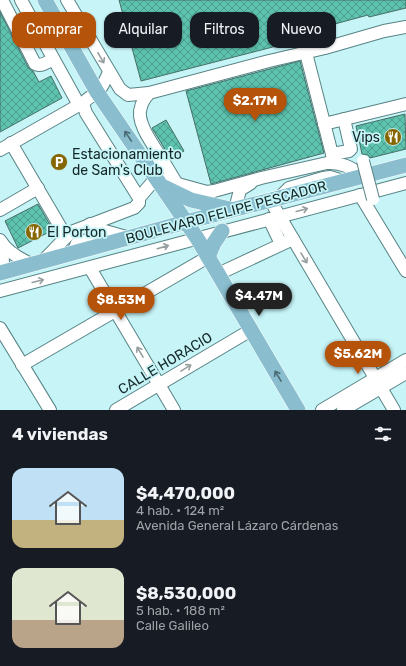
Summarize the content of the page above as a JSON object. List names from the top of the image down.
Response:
{
  "streets": {
    "main road": ["BOULEVARD FELIPE PESCADOR"],
    "street": ["CALLE HORACIO"]
  },
  "places": {
    "restaurant": ["Vips", "El Porton"],
    "parking": ["Estacionamiento de Sam's Club"]
  },
  "page": {
    "chip": [
      "Comprar",
      "Alquilar",
      "Filtros",
      "Nuevo"
    ],
    "price": [
      "$2.17M",
      "$4.47M",
      "$8.53M",
      "$5.62M"
    ],
    "heading": "4 viviendas",
    "list": [
      {
        "name": "$4,470,000",
        "note": "4 hab. · 124 m² · Avenida General Lázaro Cárdenas"
      },
      {
        "name": "$8,530,000",
        "note": "5 hab. · 188 m² · Calle Galileo"
      }
    ]
  }
}
